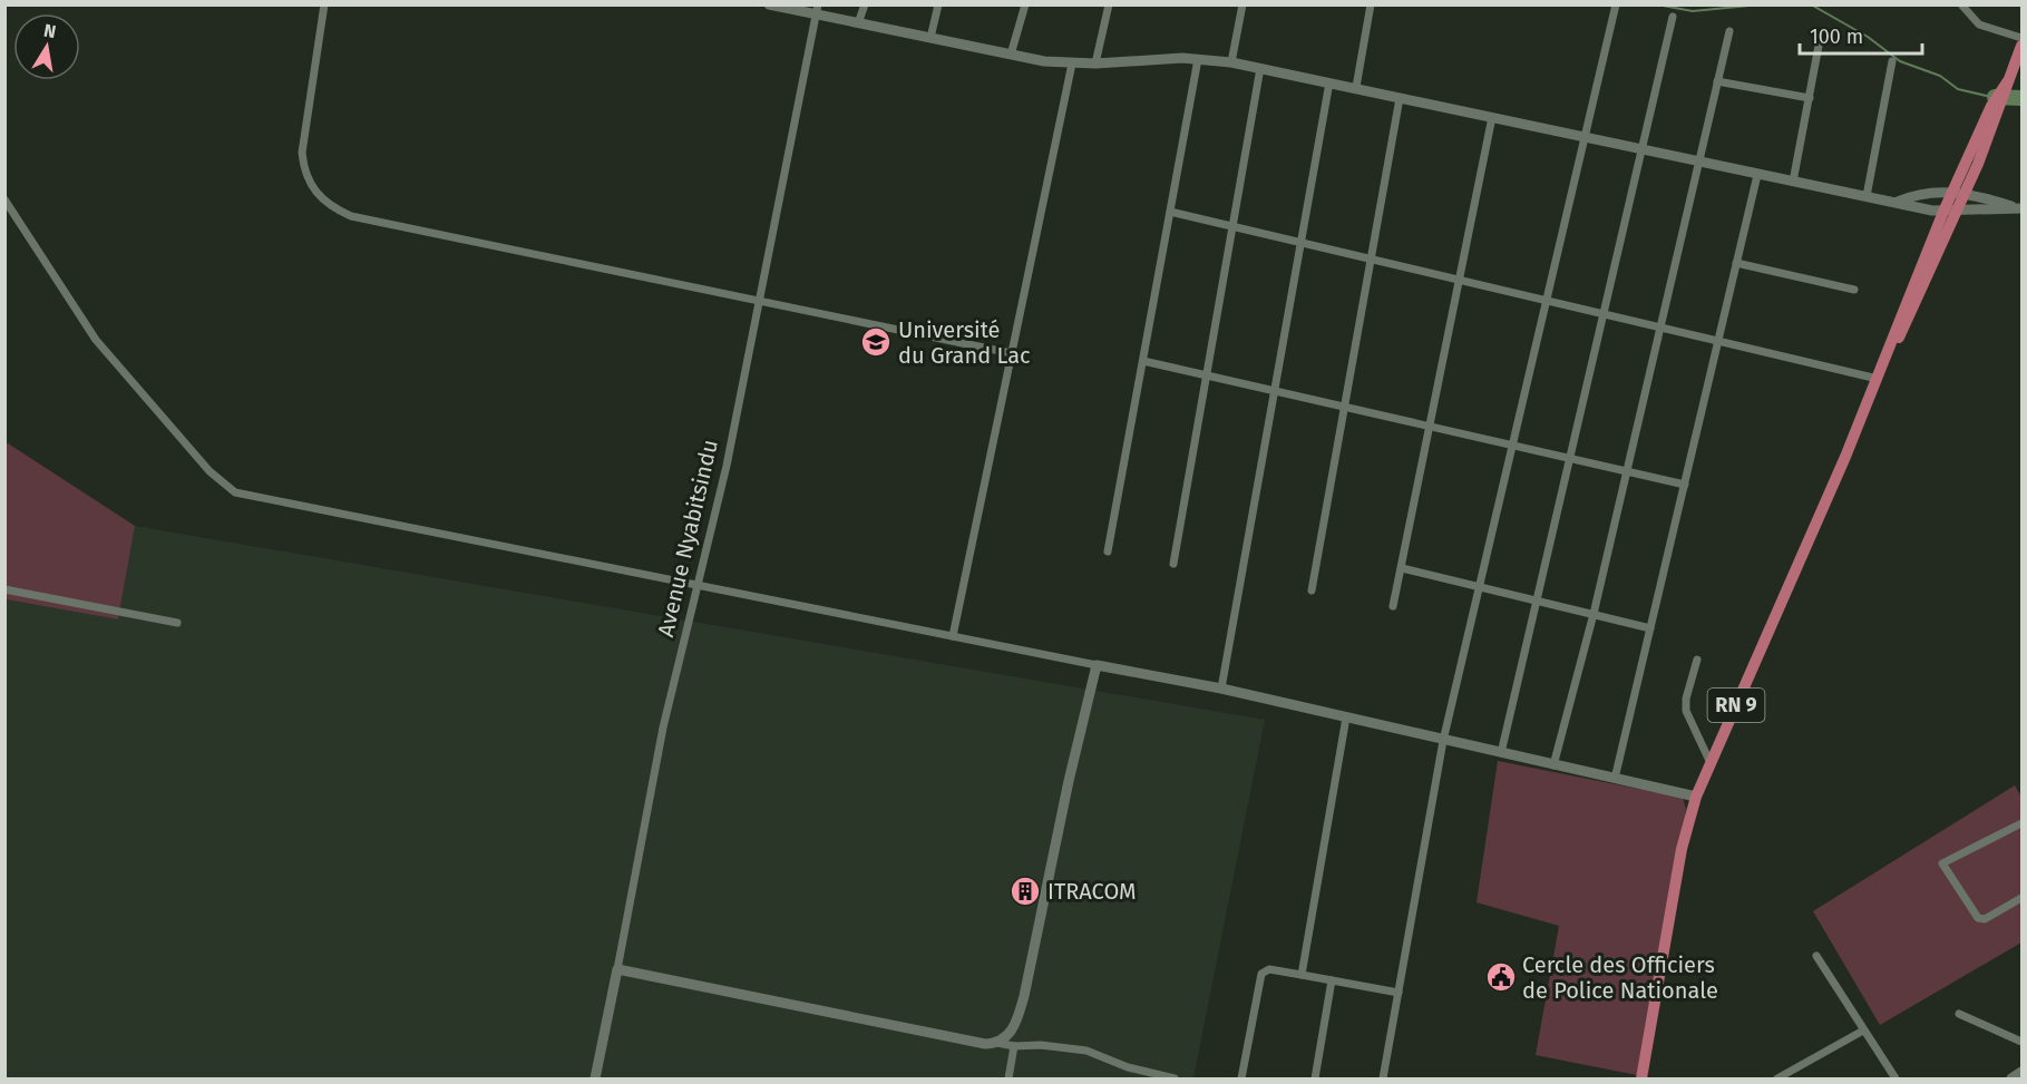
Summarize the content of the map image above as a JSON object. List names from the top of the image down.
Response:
{
  "streets": {
    "main road": ["RN 9"],
    "street": ["Avenue Nyabitsindu"]
  },
  "places": {
    "school or university": ["Université du Grand Lac"],
    "building": ["ITRACOM"],
    "public building": ["Cercle des Officiers de Police Nationale"]
  },
  "scale_bar": "100 m",
  "north": "top"
}
